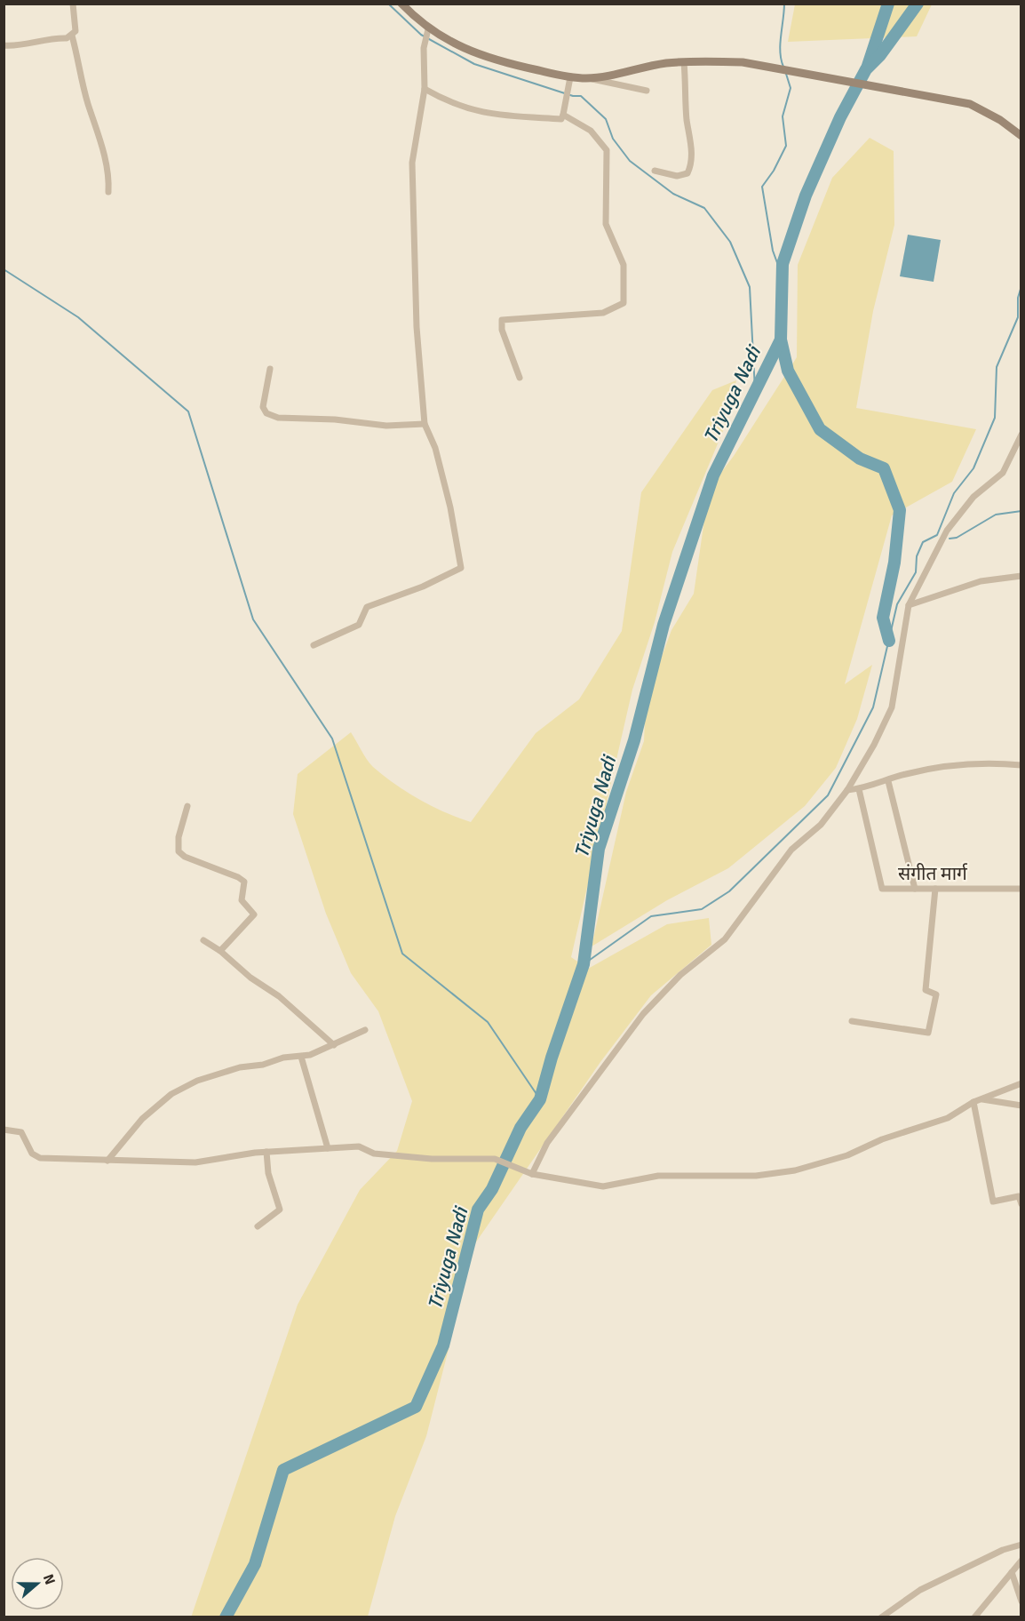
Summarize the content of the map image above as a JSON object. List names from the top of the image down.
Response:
{
  "streets": {
    "street": ["संगीत मार्ग"]
  },
  "water": ["Triyuga Nadi"],
  "north": "right"
}
